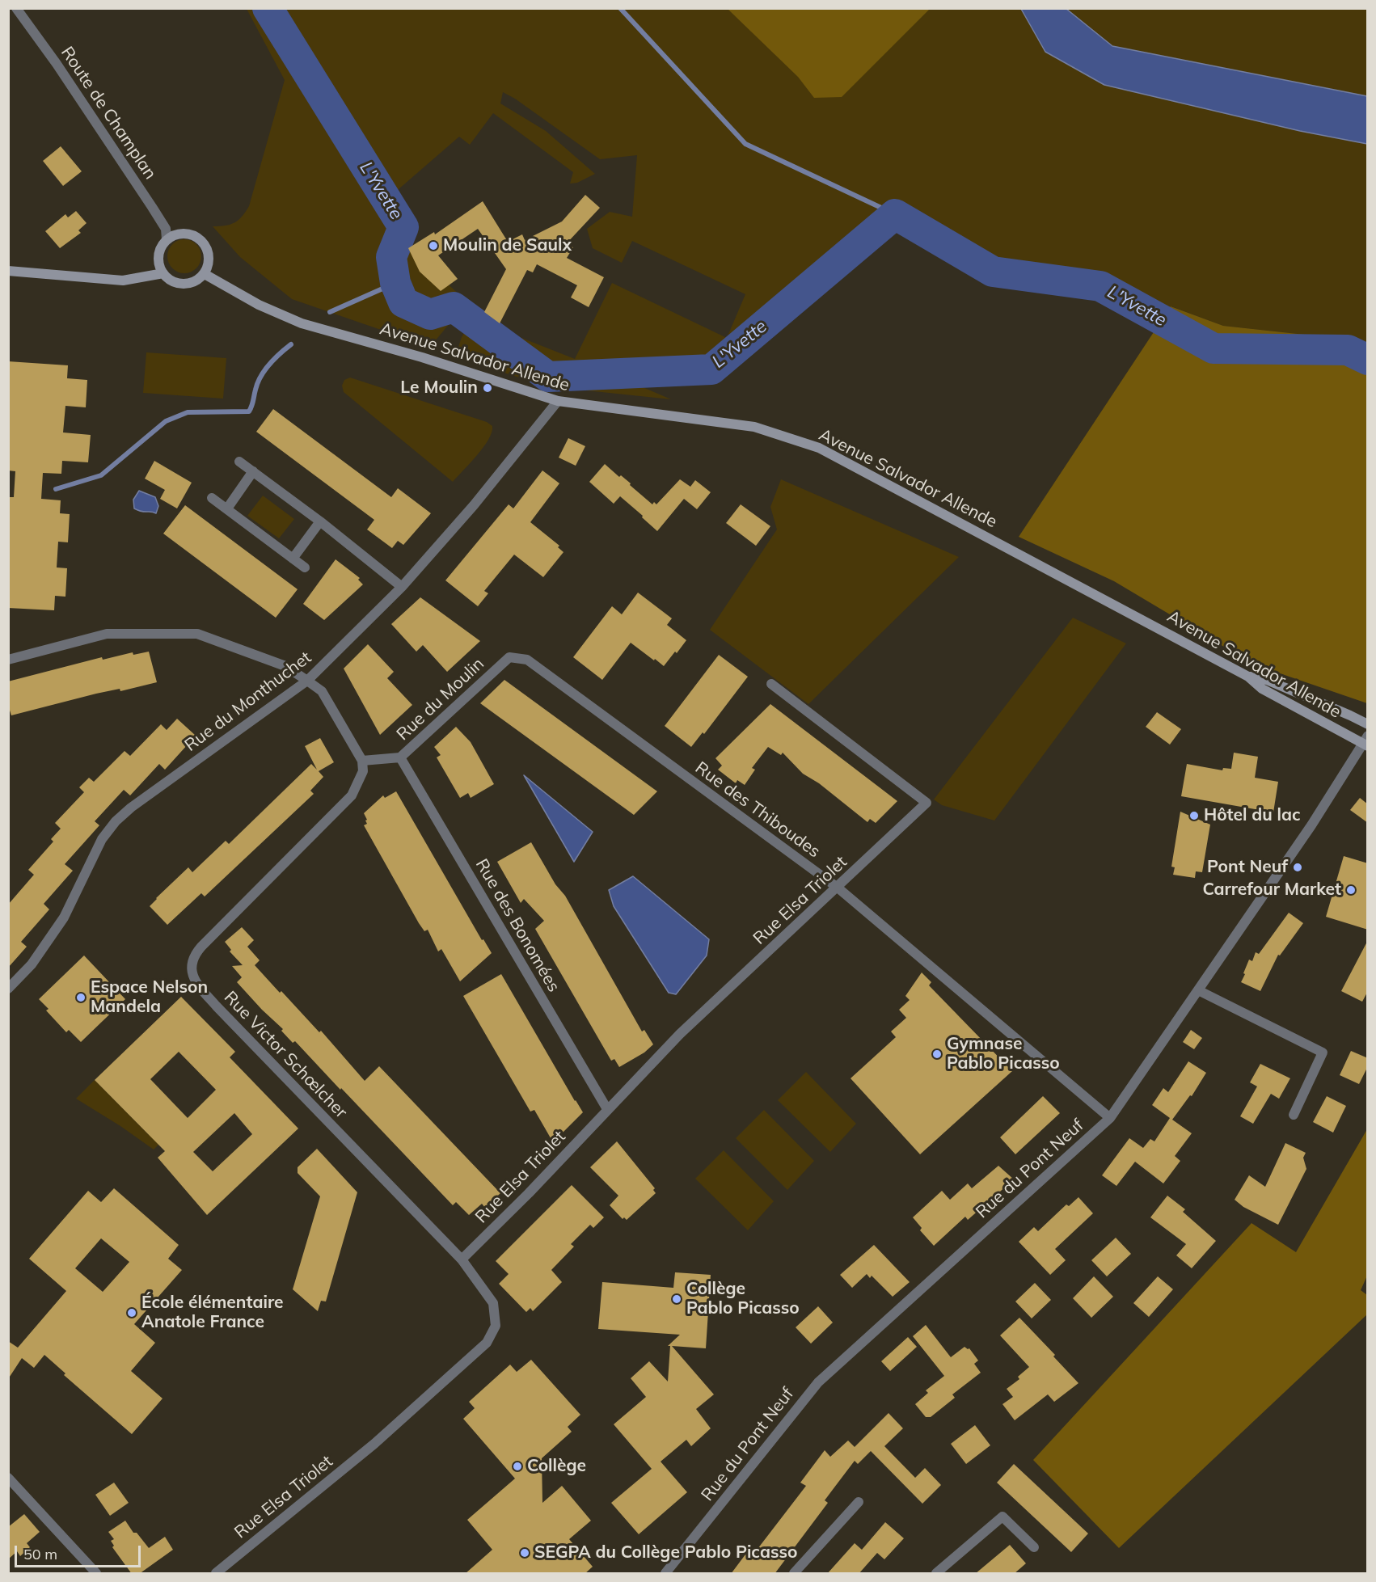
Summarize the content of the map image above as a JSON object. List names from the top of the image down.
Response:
{
  "streets": {
    "main road": ["Avenue Salvador Allende"],
    "street": [
      "Route de Champlan",
      "Rue du Moulin",
      "Rue du Monthuchet",
      "Rue des Thiboudes",
      "Rue Elsa Triolet",
      "Rue des Bonomées",
      "Rue Victor Schœlcher",
      "Rue du Pont Neuf"
    ]
  },
  "crossings": [
    ["Route de Champlan", "Avenue Salvador Allende"],
    ["Avenue Salvador Allende", "Rue du Monthuchet"],
    ["Avenue Salvador Allende", "Rue du Pont Neuf"],
    ["Rue du Moulin", "Rue des Thiboudes"],
    ["Rue du Moulin", "Rue des Bonomées"],
    ["Rue du Moulin", "Rue Victor Schœlcher"],
    ["Rue des Thiboudes", "Rue Elsa Triolet"],
    ["Rue des Thiboudes", "Rue du Pont Neuf"],
    ["Rue Elsa Triolet", "Rue des Bonomées"],
    ["Rue Elsa Triolet", "Rue Victor Schœlcher"]
  ],
  "water": ["L'Yvette"],
  "places": [
    "Moulin de Saulx",
    "Le Moulin",
    "Hôtel du lac",
    "Pont Neuf",
    "Carrefour Market",
    "Espace Nelson Mandela",
    "Gymnase Pablo Picasso",
    "Collège Pablo Picasso",
    "École élémentaire Anatole France",
    "Collège",
    "SEGPA du Collège Pablo Picasso"
  ],
  "scale_bar": "50 m"
}
